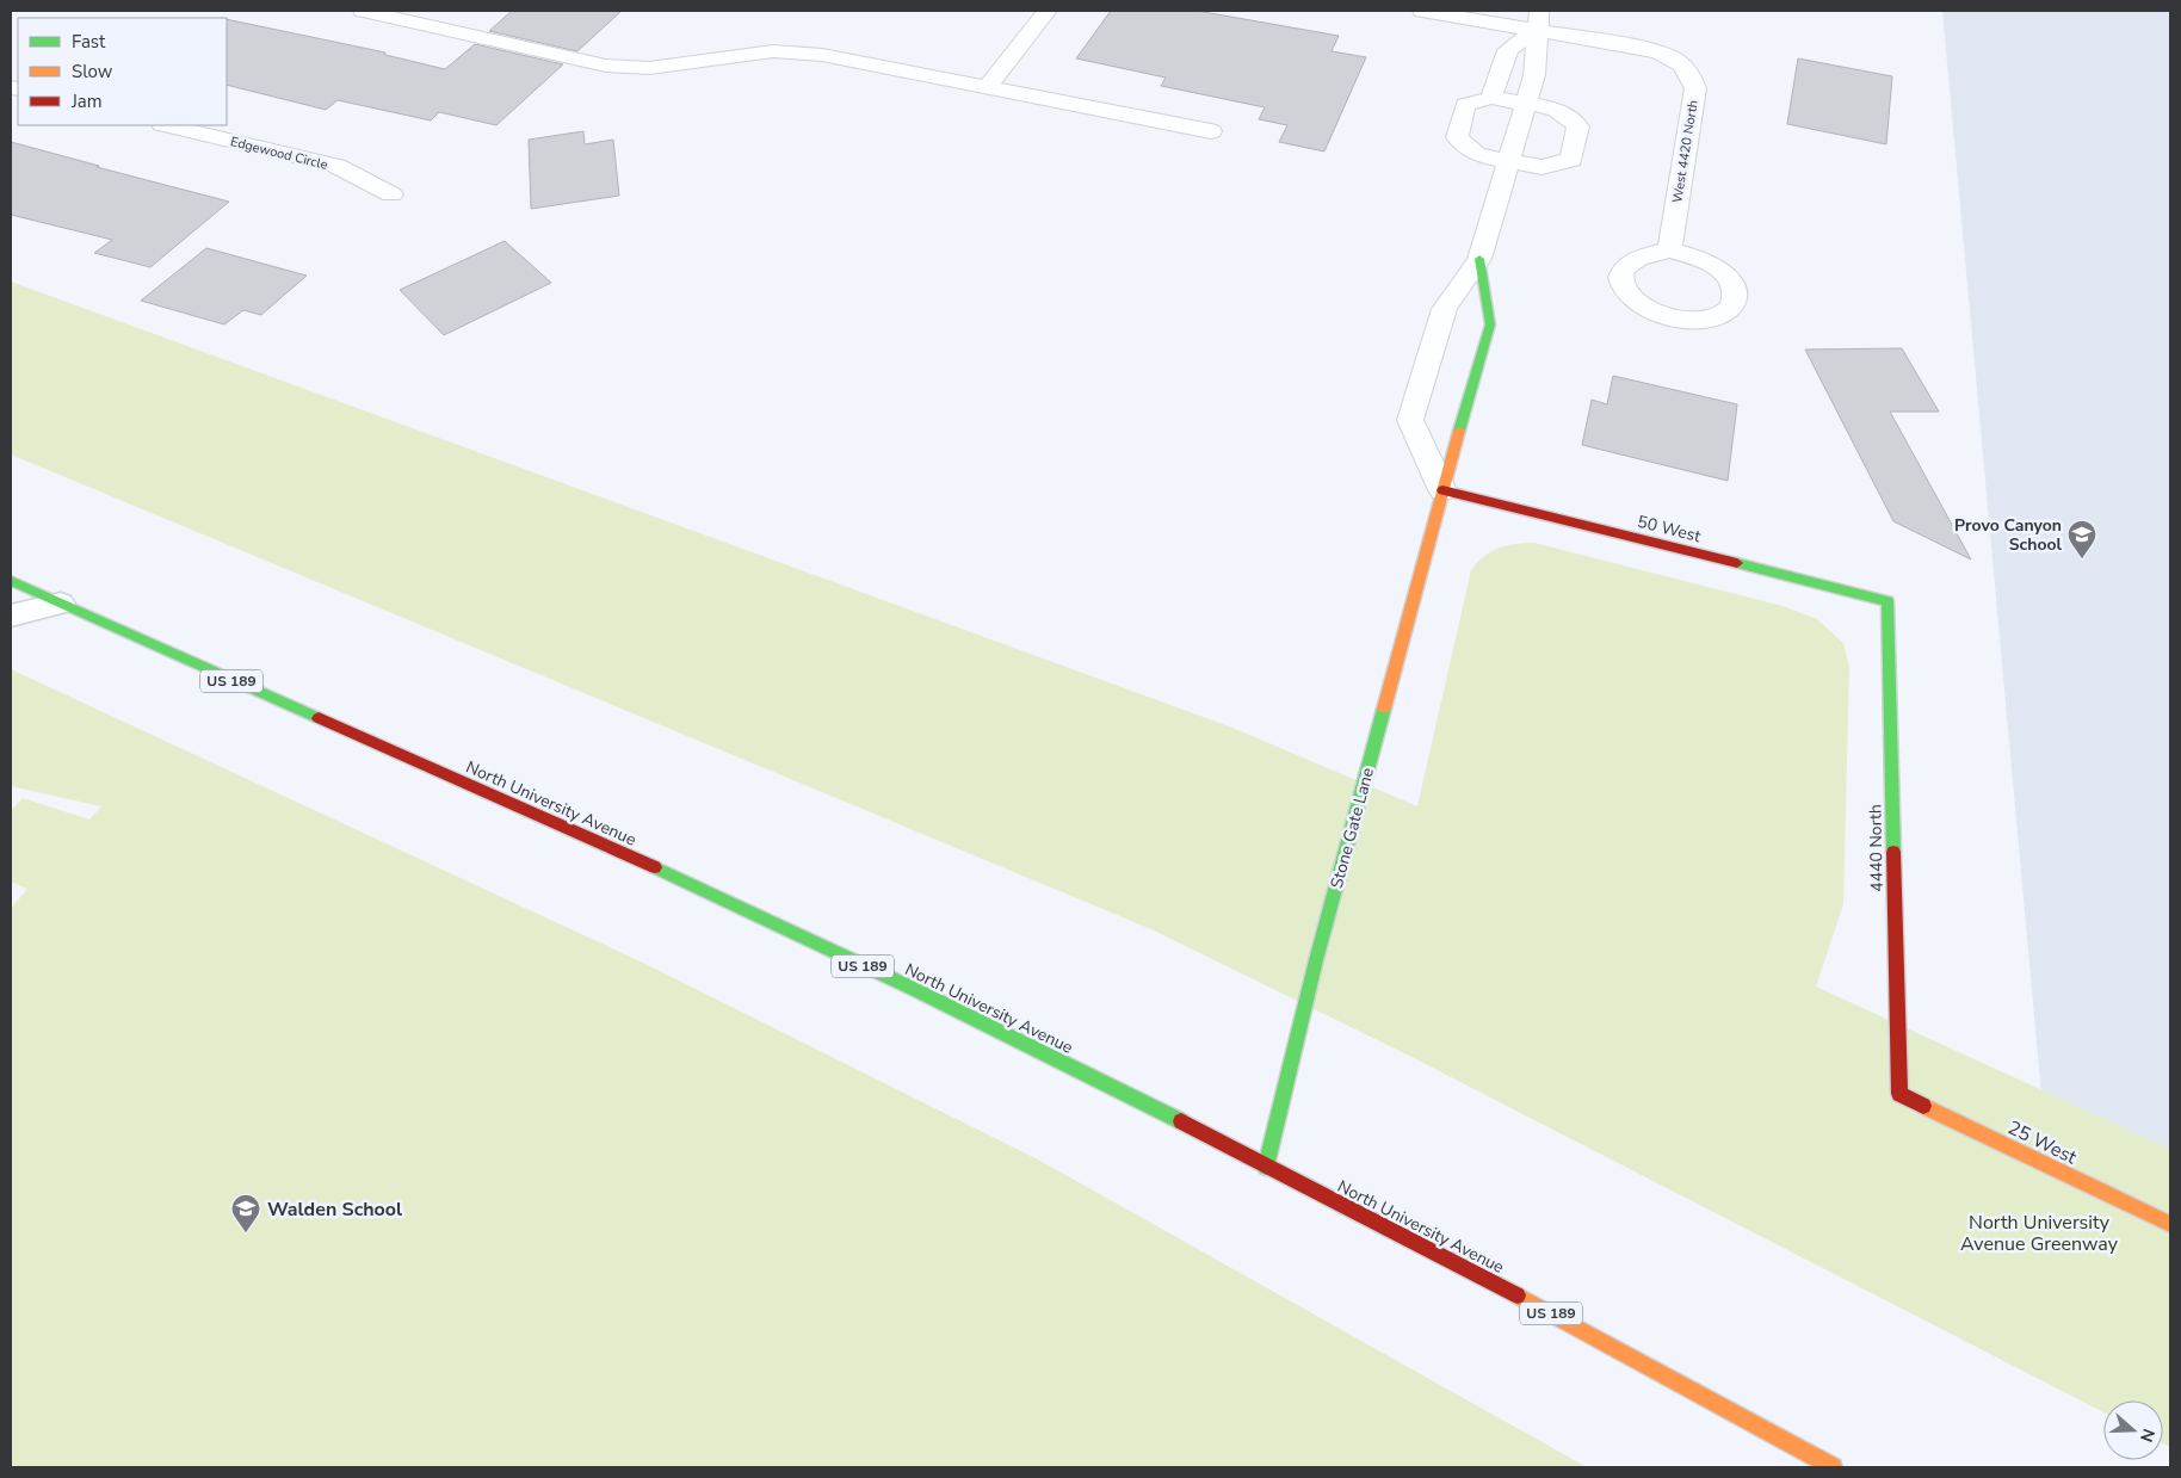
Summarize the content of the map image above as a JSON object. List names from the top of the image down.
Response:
{
  "streets": {
    "main road": [
      "50 West",
      "US 189",
      "North University Avenue",
      "Stone Gate Lane",
      "4440 North",
      "25 West"
    ],
    "street": ["West 4420 North", "Edgewood Circle"]
  },
  "crossings": [
    ["West 4420 North", "Stone Gate Lane"],
    ["50 West", "Stone Gate Lane"],
    ["50 West", "4440 North"],
    ["North University Avenue", "Stone Gate Lane"],
    ["4440 North", "25 West"]
  ],
  "parks": ["North University Avenue Greenway"],
  "places": {
    "school or university": ["Provo Canyon School", "Walden School"]
  },
  "legend": ["Fast", "Slow", "Jam"],
  "north": "right"
}
